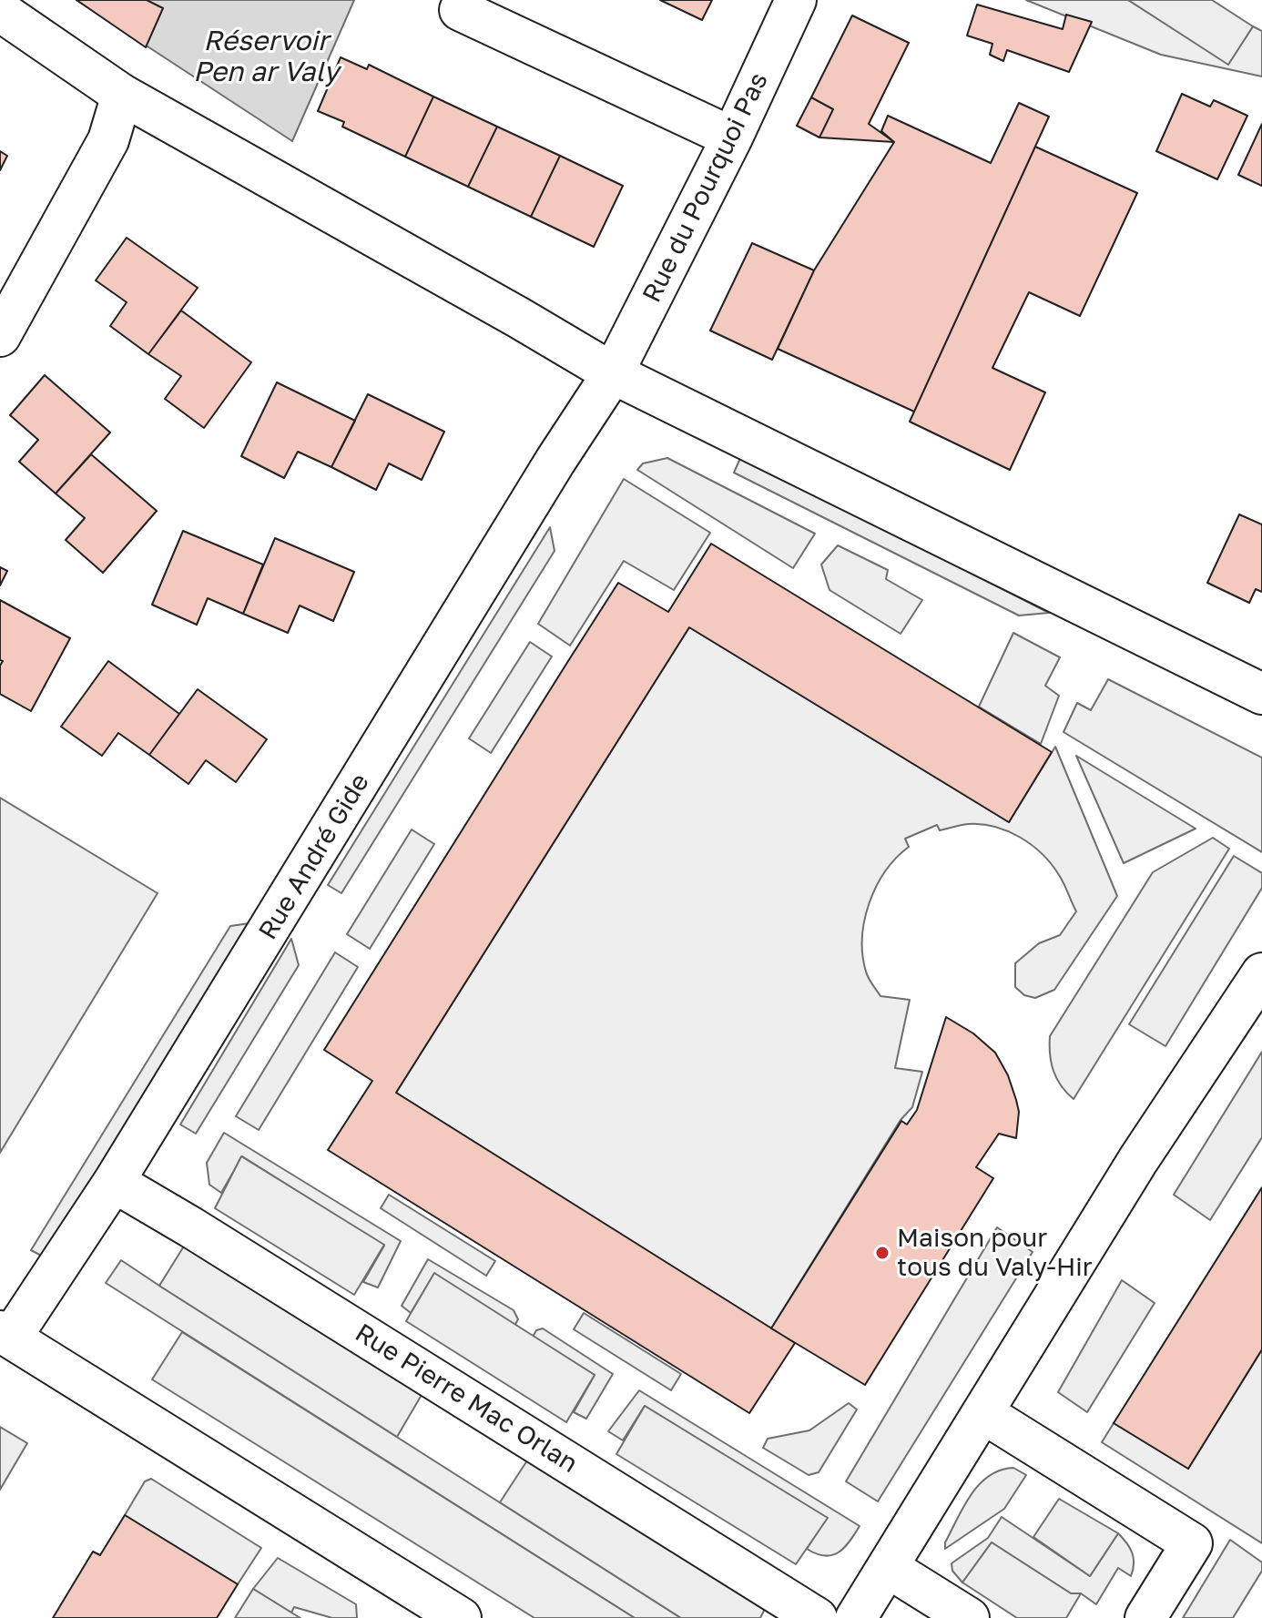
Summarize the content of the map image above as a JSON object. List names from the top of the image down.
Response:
{
  "streets": {
    "street": ["Rue du Pourquoi Pas", "Rue André Gide", "Rue Pierre Mac Orlan"]
  },
  "crossings": [
    ["Rue du Pourquoi Pas", "Rue André Gide"],
    ["Rue André Gide", "Rue Pierre Mac Orlan"]
  ],
  "water": ["Réservoir Pen ar Valy"],
  "places": ["Maison pour tous du Valy-Hir"]
}
